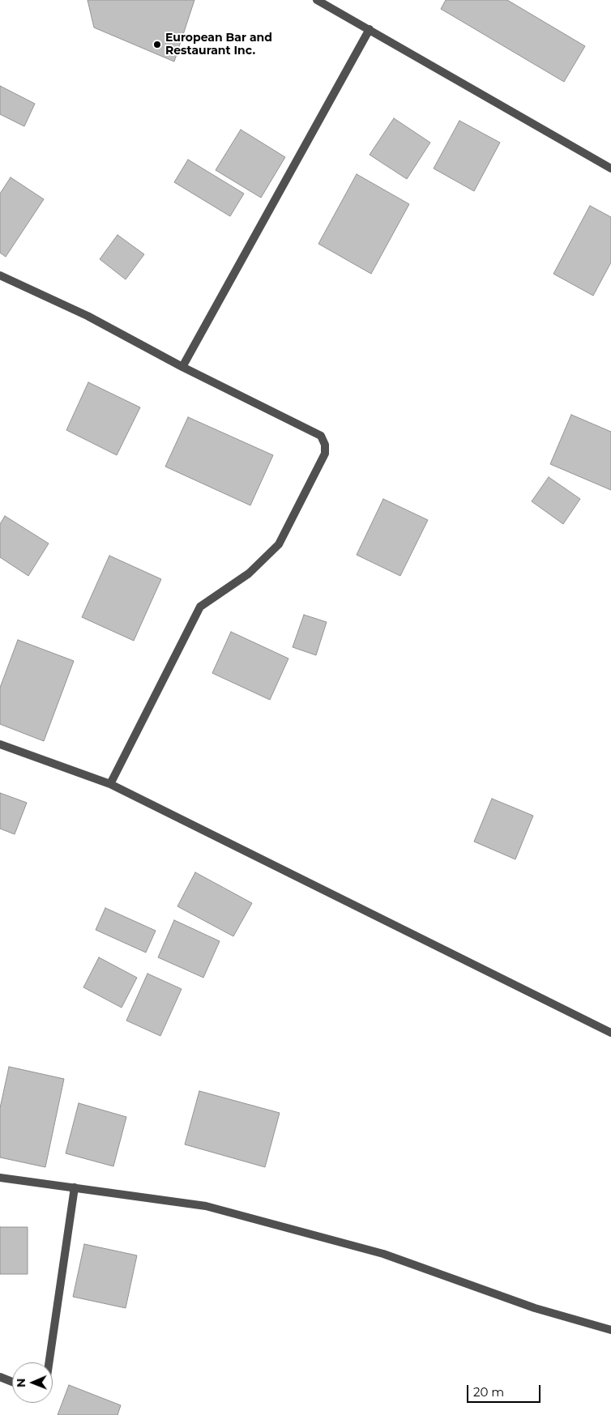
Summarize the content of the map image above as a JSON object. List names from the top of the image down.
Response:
{
  "places": ["European Bar and Restaurant Inc."],
  "scale_bar": "20 m",
  "north": "left"
}
